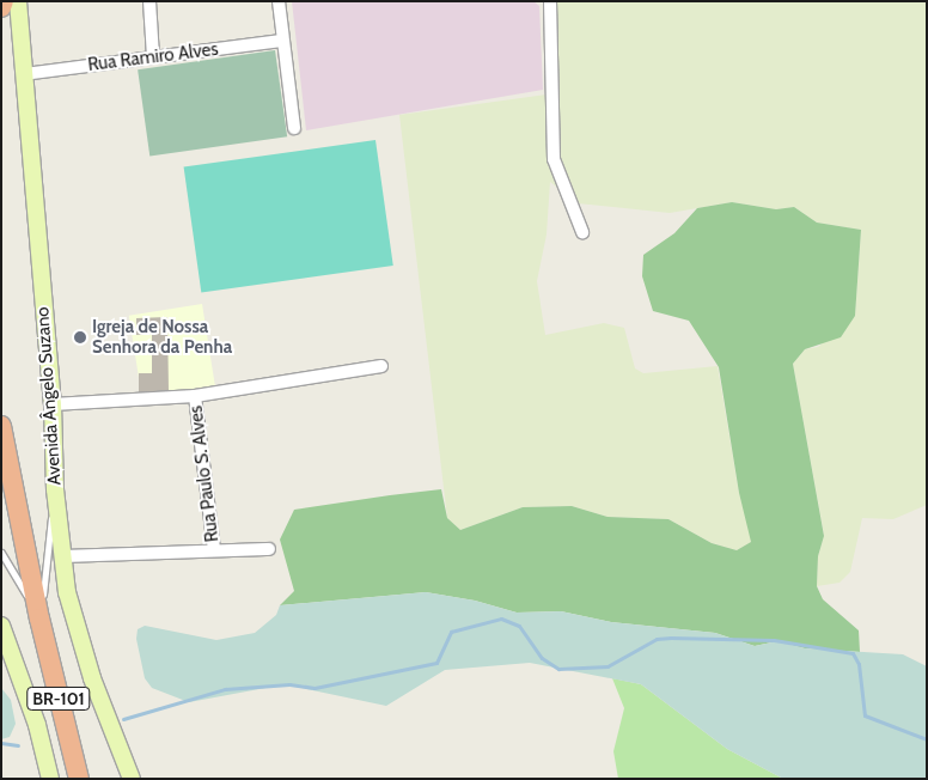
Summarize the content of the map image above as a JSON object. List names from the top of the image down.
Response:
{
  "streets": {
    "highway": ["BR-101"],
    "main road": ["Avenida Ângelo Suzano"],
    "street": ["Rua Ramiro Alves", "Rua Paulo S. Alves"]
  },
  "crossings": [
    ["Rua Ramiro Alves", "Avenida Ângelo Suzano"]
  ],
  "places": ["Igreja de Nossa Senhora da Penha"]
}
